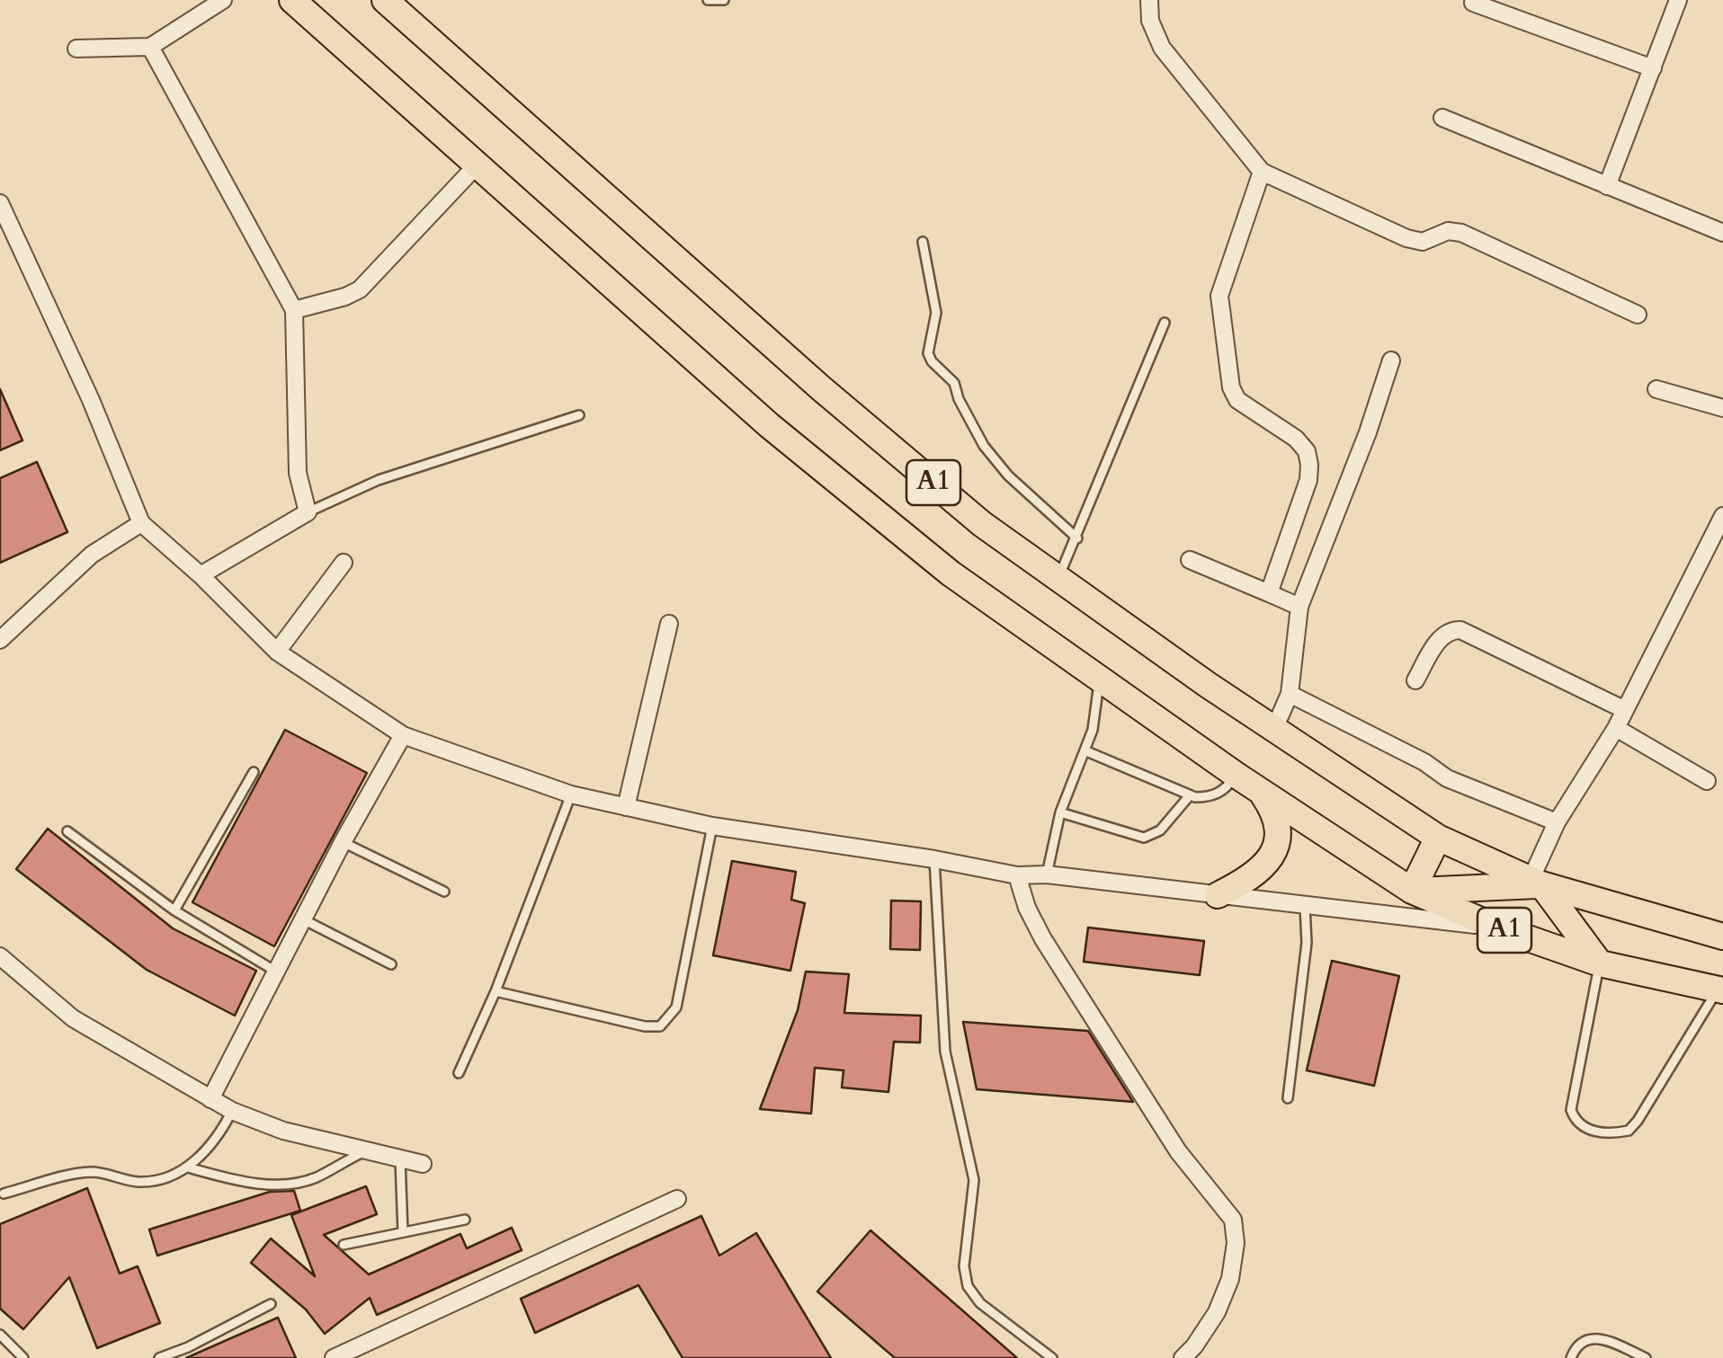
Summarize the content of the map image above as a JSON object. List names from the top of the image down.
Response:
{
  "streets": {
    "main road": ["A1"]
  }
}
